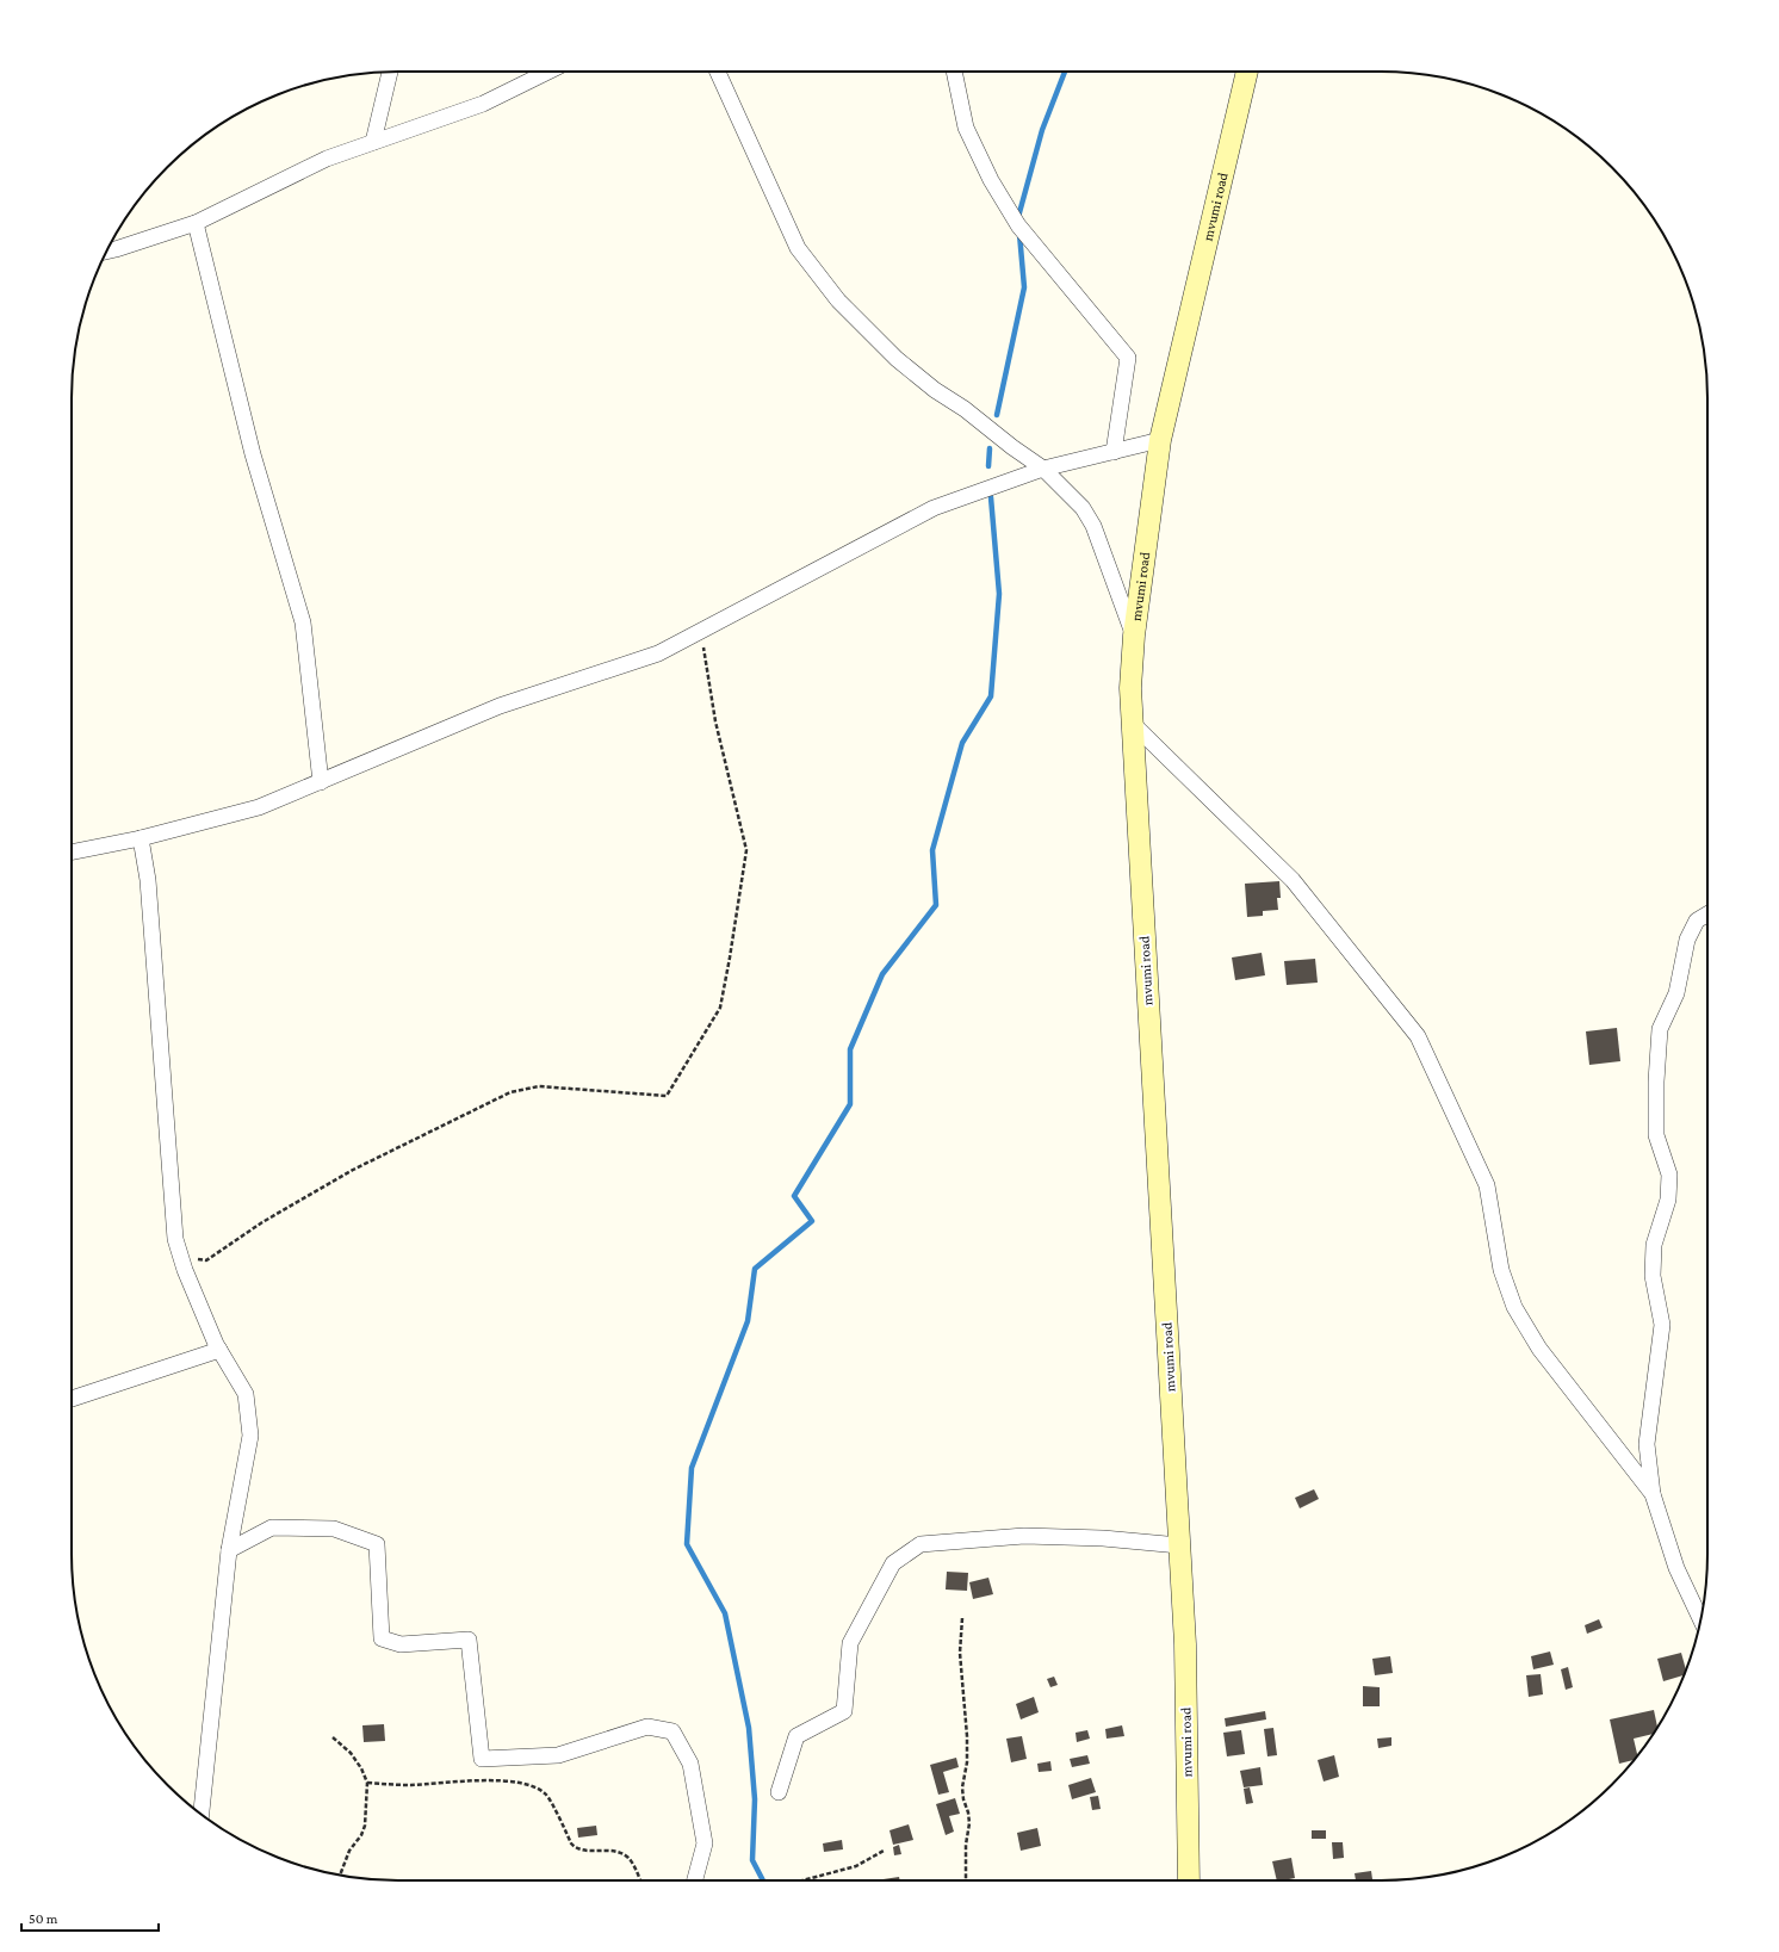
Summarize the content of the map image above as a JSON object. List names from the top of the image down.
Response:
{
  "streets": {
    "street": ["mvumi road"]
  },
  "scale_bar": "50 m"
}
